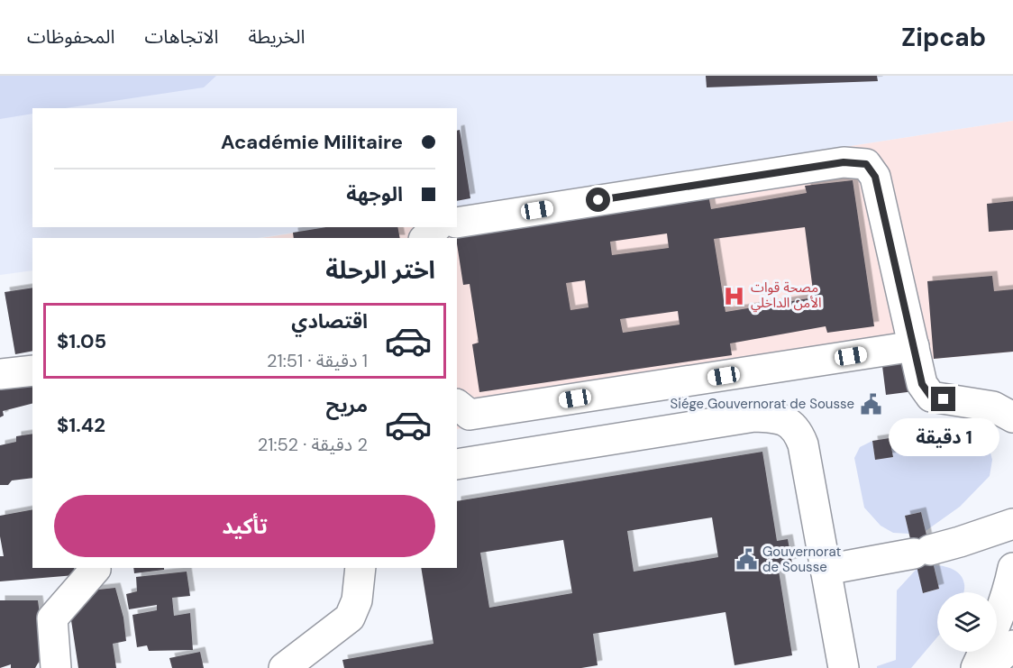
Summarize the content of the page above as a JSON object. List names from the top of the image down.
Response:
{
  "places": {
    "hospital": ["مصحة قوات الأمن الداخلي"],
    "public building": ["Siége Gouvernorat de Sousse", "Gouvernorat de Sousse"]
  },
  "page": {
    "header": "Zipcab",
    "nav": ["الخريطة", "الاتجاهات", "المحفوظات"],
    "banner": ["Académie Militaire", "الوجهة"],
    "heading": "اختر الرحلة",
    "list": [
      {
        "name": "اقتصادي",
        "note": "1 دقيقة · 21:51",
        "value": "$1.05"
      },
      {
        "name": "مريح",
        "note": "2 دقيقة · 21:52",
        "value": "$1.42"
      }
    ],
    "bubble": "1 دقيقة",
    "buttons": "تأكيد"
  }
}
